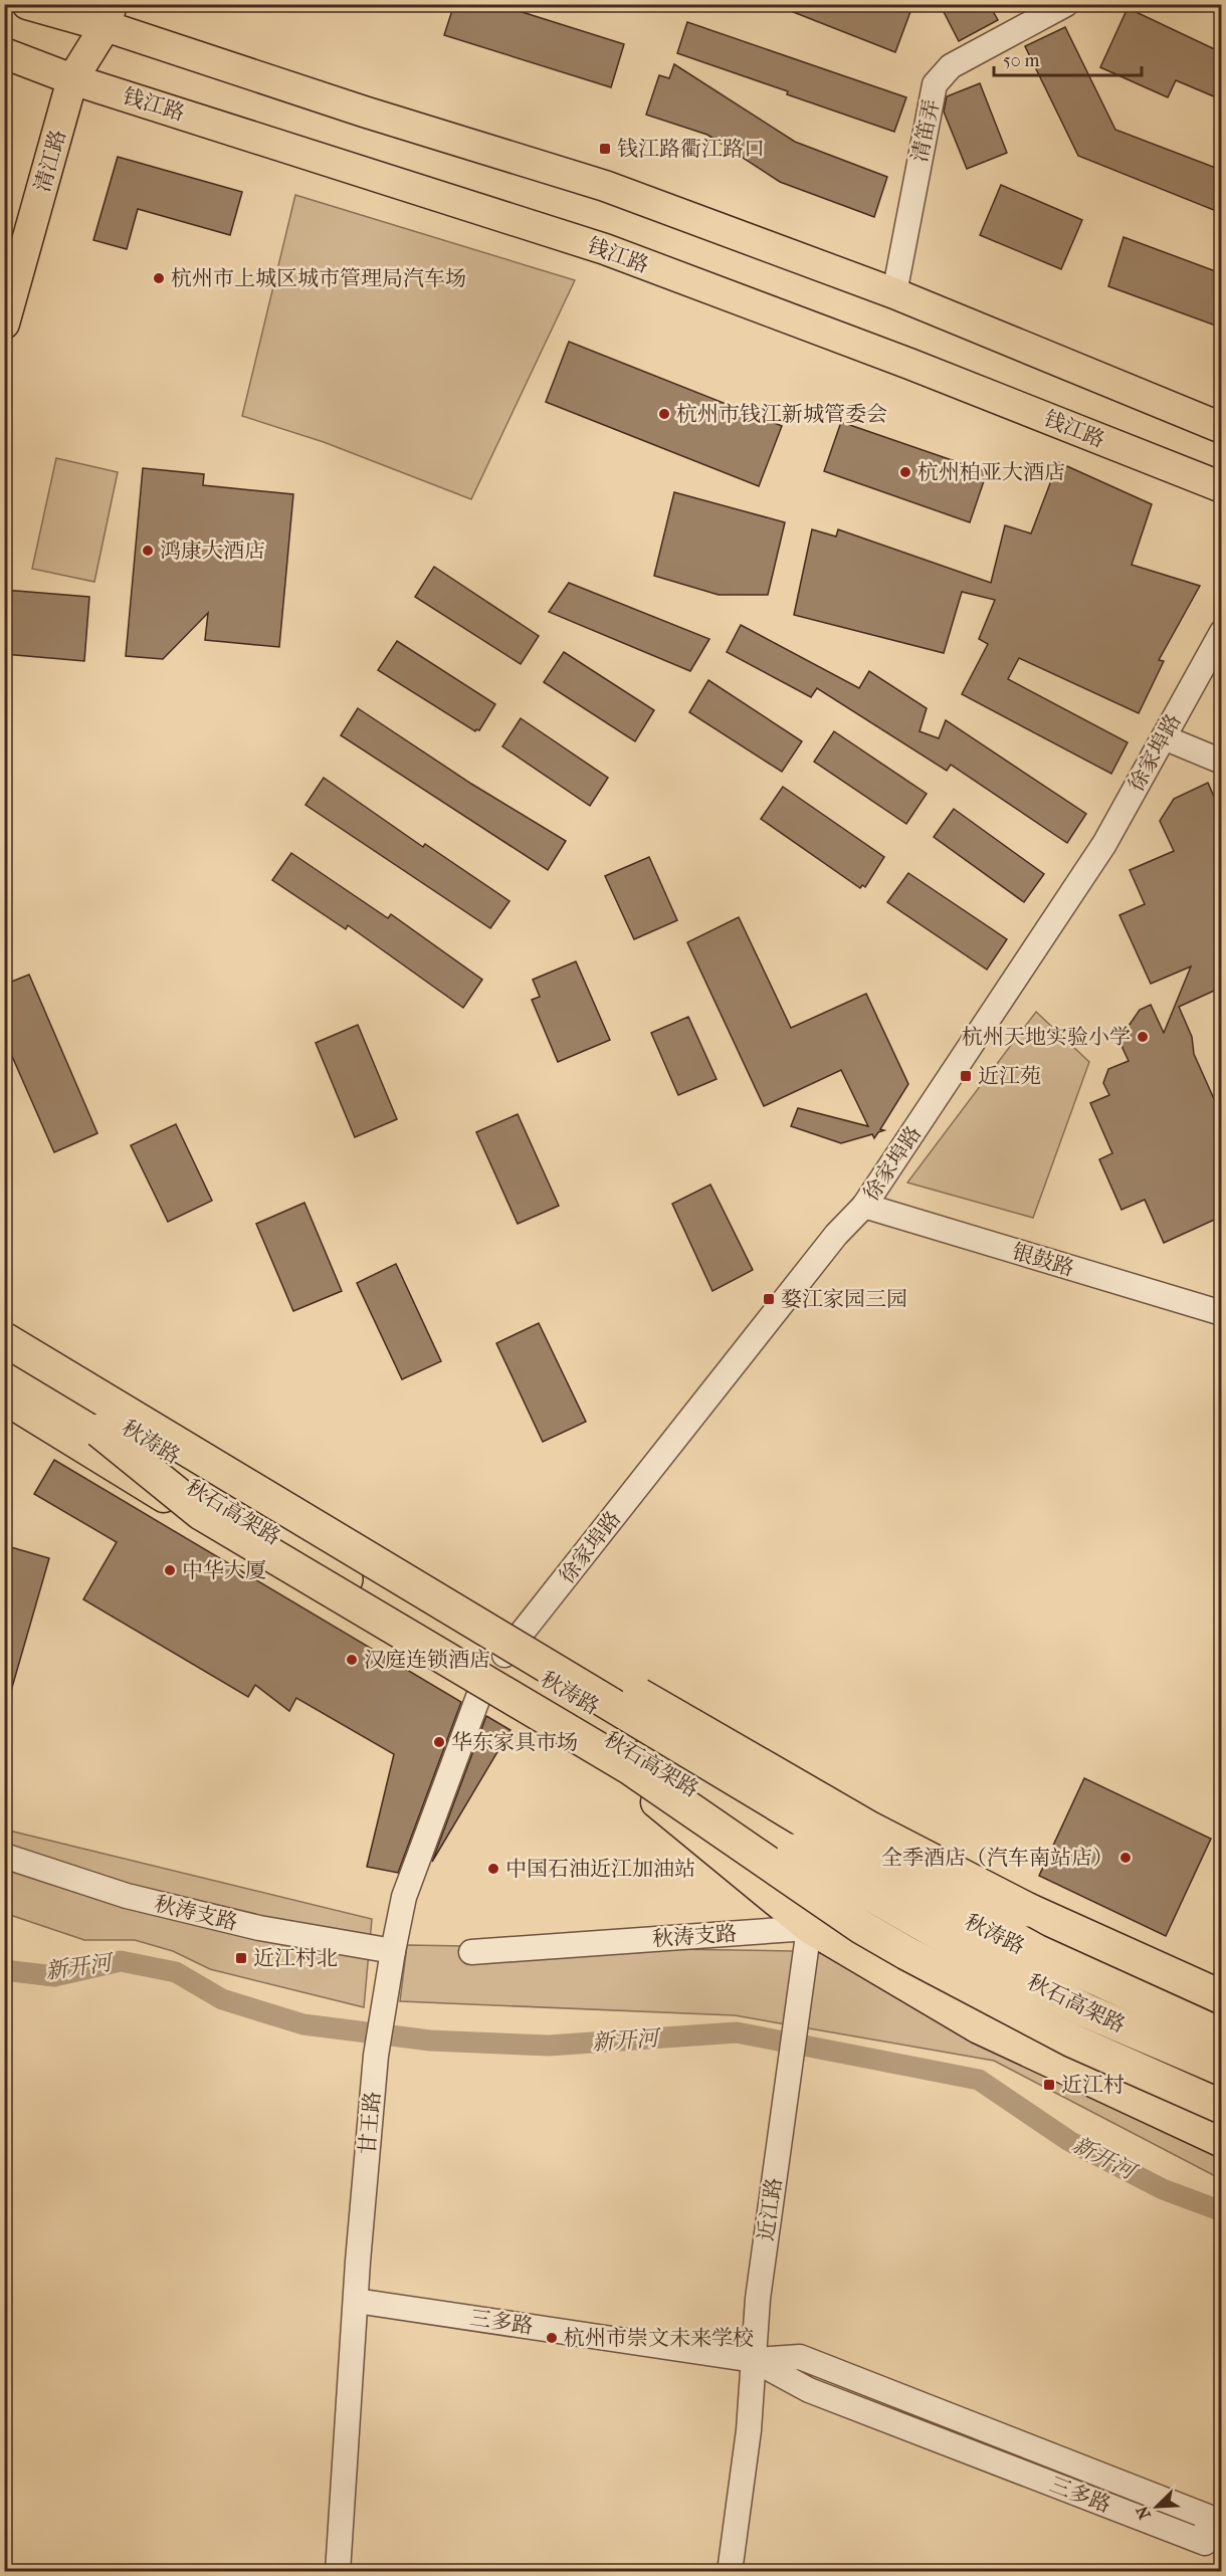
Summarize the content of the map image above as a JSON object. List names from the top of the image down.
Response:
{
  "streets": {
    "highway": ["秋石高架路"],
    "main road": ["钱江路", "清江路", "秋涛路"],
    "street": [
      "清笛弄",
      "徐家埠路",
      "银鼓路",
      "秋涛支路",
      "甘王路",
      "近江路",
      "三多路"
    ]
  },
  "crossings": [
    ["钱江路", "清江路"],
    ["徐家埠路", "银鼓路"],
    ["徐家埠路", "秋涛路"],
    ["秋涛路", "秋石高架路"],
    ["秋涛路", "甘王路"],
    ["秋涛路", "近江路"],
    ["秋涛支路", "甘王路"],
    ["秋涛支路", "近江路"],
    ["甘王路", "三多路"],
    ["近江路", "三多路"]
  ],
  "water": ["新开河"],
  "places": {
    "transit": [
      "钱江路衢江路口",
      "近江苑",
      "婺江家园三园",
      "近江村北",
      "近江村"
    ],
    "other": [
      "杭州市上城区城市管理局汽车场",
      "杭州市钱江新城管委会",
      "杭州柏亚大酒店",
      "鸿康大酒店",
      "杭州天地实验小学",
      "中华大厦",
      "汉庭连锁酒店",
      "华东家具市场",
      "全季酒店（汽车南站店）",
      "中国石油近江加油站",
      "杭州市崇文未来学校"
    ]
  },
  "scale_bar": "50 m",
  "north": "bottom left"
}
